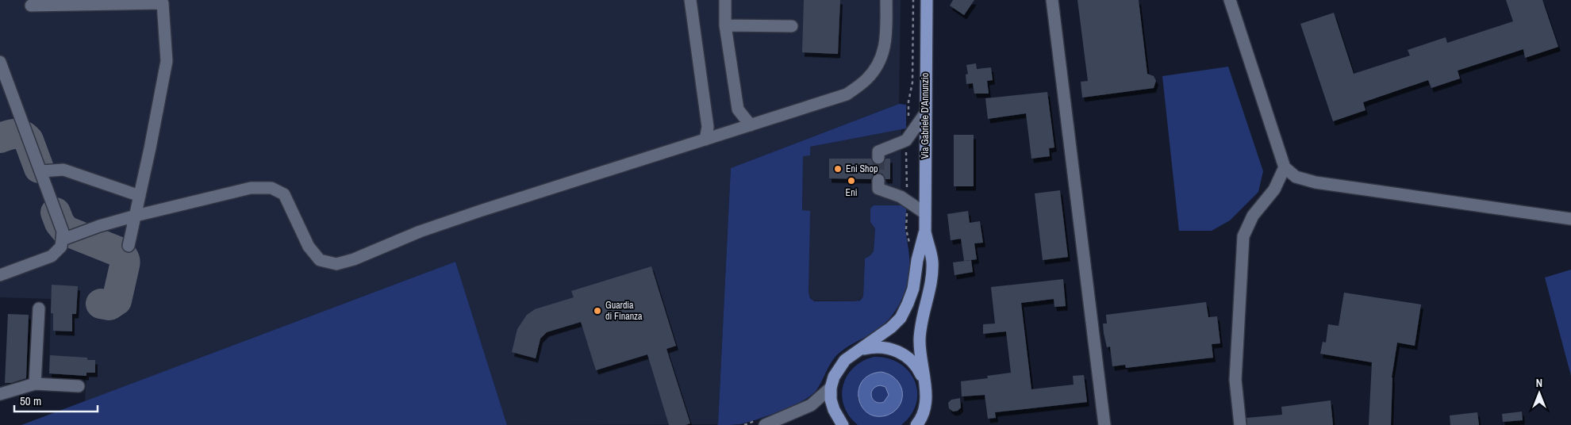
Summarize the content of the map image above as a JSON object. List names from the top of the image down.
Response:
{
  "streets": {
    "main road": ["Via Gabriele D'Annunzio"]
  },
  "places": ["Eni Shop", "Eni", "Guardia di Finanza"],
  "scale_bar": "50 m",
  "north": "top"
}
